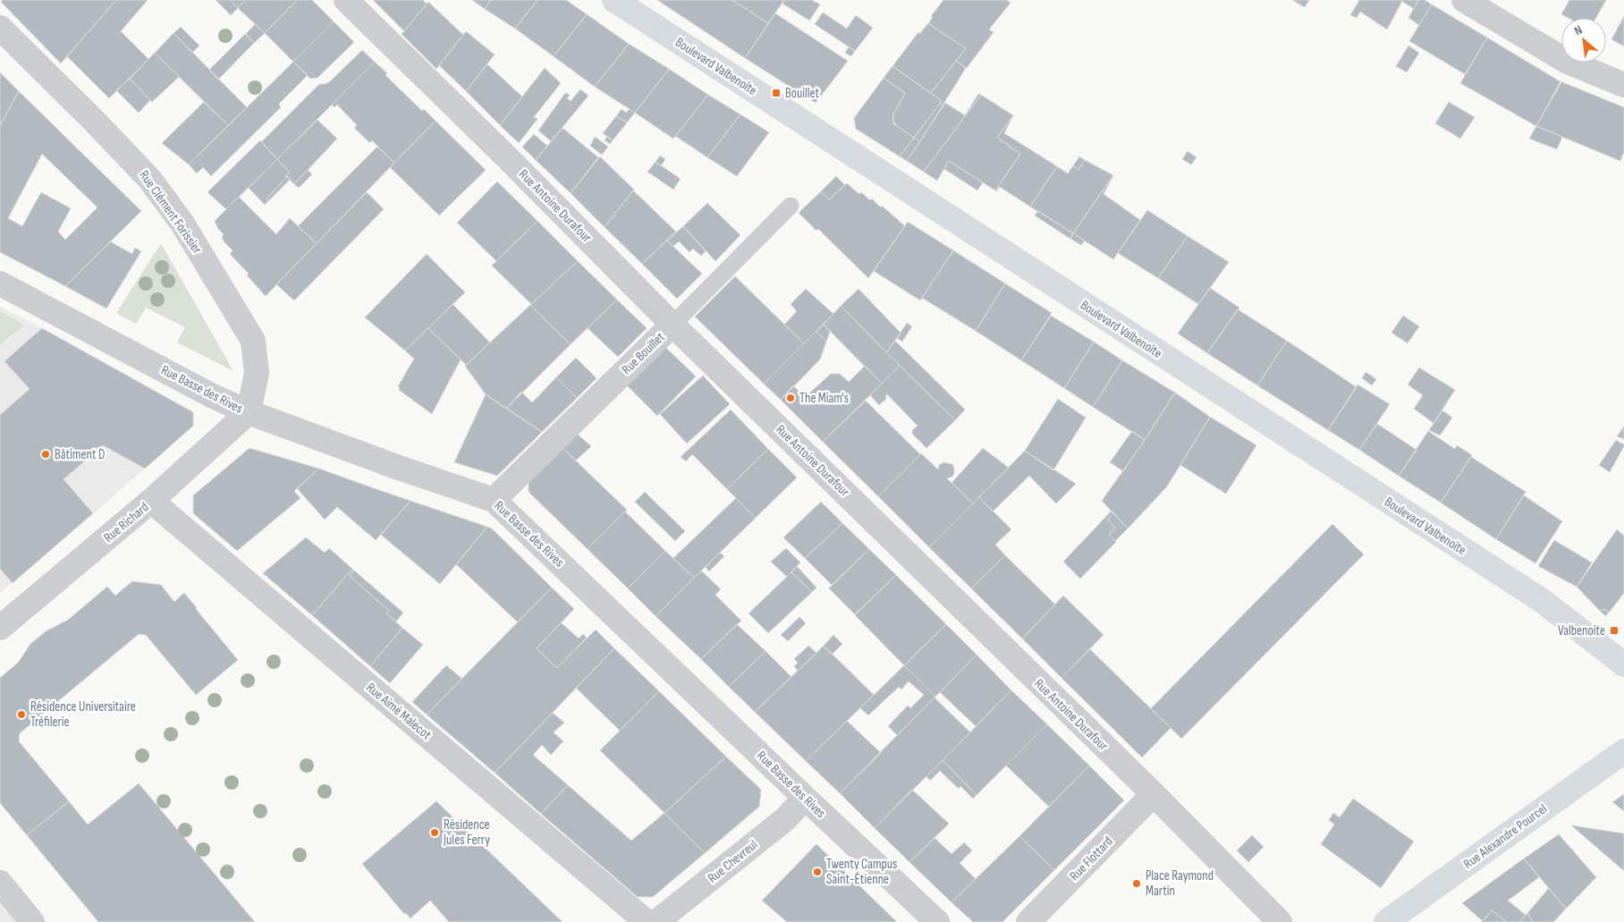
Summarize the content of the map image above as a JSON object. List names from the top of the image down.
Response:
{
  "streets": {
    "main road": ["Boulevard Valbenoîte", "Rue Alexandre Pourcel"],
    "street": [
      "Rue Antoine Durafour",
      "Rue Clément Forissier",
      "Rue Bouillet",
      "Rue Basse des Rives",
      "Rue Richard",
      "Rue Aimé Malecot",
      "Rue Flottard",
      "Rue Chevreul"
    ]
  },
  "crossings": [
    ["Rue Antoine Durafour", "Rue Bouillet"],
    ["Rue Antoine Durafour", "Rue Flottard"],
    ["Rue Clément Forissier", "Rue Basse des Rives"],
    ["Rue Clément Forissier", "Rue Richard"],
    ["Rue Bouillet", "Rue Basse des Rives"],
    ["Rue Basse des Rives", "Rue Richard"],
    ["Rue Basse des Rives", "Rue Chevreul"],
    ["Rue Richard", "Rue Aimé Malecot"]
  ],
  "places": {
    "transit": ["Bouillet", "Valbenoite"],
    "other": [
      "The Miam's",
      "Bâtiment D",
      "Résidence Universitaire Tréfilerie",
      "Résidence Jules Ferry",
      "Twenty Campus Saint-Étienne",
      "Place Raymond Martin"
    ]
  },
  "north": "top left"
}
